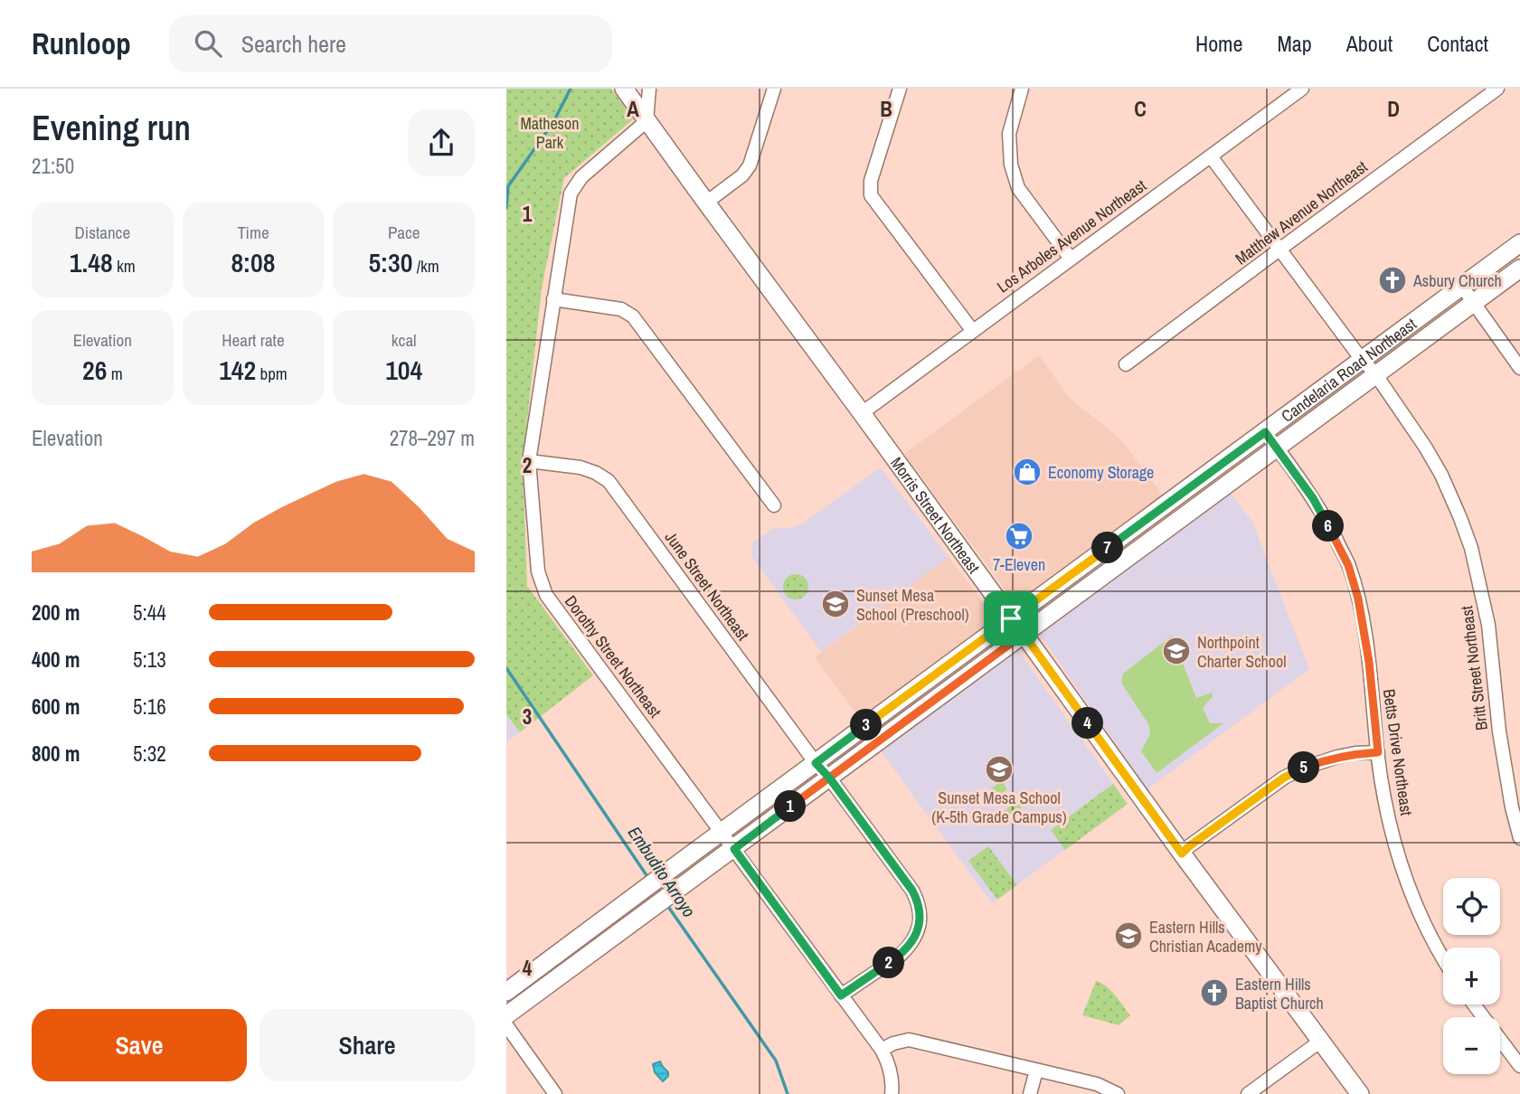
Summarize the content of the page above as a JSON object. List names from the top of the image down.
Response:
{
  "streets": {
    "main road": ["Candelaria Road Northeast", "Morris Street Northeast"],
    "street": [
      "Matthew Avenue Northeast",
      "Los Arboles Avenue Northeast",
      "June Street Northeast",
      "Dorothy Street Northeast",
      "Britt Street Northeast",
      "Betts Drive Northeast"
    ]
  },
  "crossings": [
    ["Matthew Avenue Northeast", "Britt Street Northeast"],
    ["Los Arboles Avenue Northeast", "Morris Street Northeast"],
    ["Los Arboles Avenue Northeast", "Britt Street Northeast"],
    ["Candelaria Road Northeast", "Morris Street Northeast"],
    ["Candelaria Road Northeast", "June Street Northeast"],
    ["Candelaria Road Northeast", "Dorothy Street Northeast"],
    ["Candelaria Road Northeast", "Britt Street Northeast"],
    ["Candelaria Road Northeast", "Betts Drive Northeast"],
    ["June Street Northeast", "Dorothy Street Northeast"]
  ],
  "water": ["Embudito Arroyo"],
  "parks": ["Matheson Park"],
  "places": {
    "church": ["Asbury Church", "Eastern Hills Baptist Church"],
    "shop": ["Economy Storage"],
    "supermarket": ["7-Eleven"],
    "school or university": [
      "Sunset Mesa School (Preschool)",
      "Northpoint Charter School",
      "Sunset Mesa School (K-5th Grade Campus)",
      "Eastern Hills Christian Academy"
    ]
  },
  "page": {
    "header": "Runloop",
    "search": "Search here",
    "nav": [
      "Home",
      "Map",
      "About",
      "Contact"
    ],
    "heading": ["Evening run", "21:50"],
    "stats": [
      ["Distance", "1.48 km"],
      ["Time", "8:08"],
      ["Pace", "5:30 /km"],
      ["Elevation", "26 m"],
      ["Heart rate", "142 bpm"],
      ["kcal", "104"]
    ],
    "chart": ["Elevation", "278–297 m"],
    "pins": [
      "6",
      "7",
      "4",
      "3",
      "5",
      "1",
      "2"
    ],
    "list": [
      {
        "name": "200 m",
        "note": "5:44"
      },
      {
        "name": "400 m",
        "note": "5:13"
      },
      {
        "name": "600 m",
        "note": "5:16"
      },
      {
        "name": "800 m",
        "note": "5:32"
      }
    ],
    "map_buttons": ["+", "−"],
    "buttons": ["Save", "Share"]
  },
  "grid": {
    "columns": [
      "A",
      "B",
      "C",
      "D"
    ],
    "rows": [
      "1",
      "2",
      "3",
      "4"
    ]
  }
}
